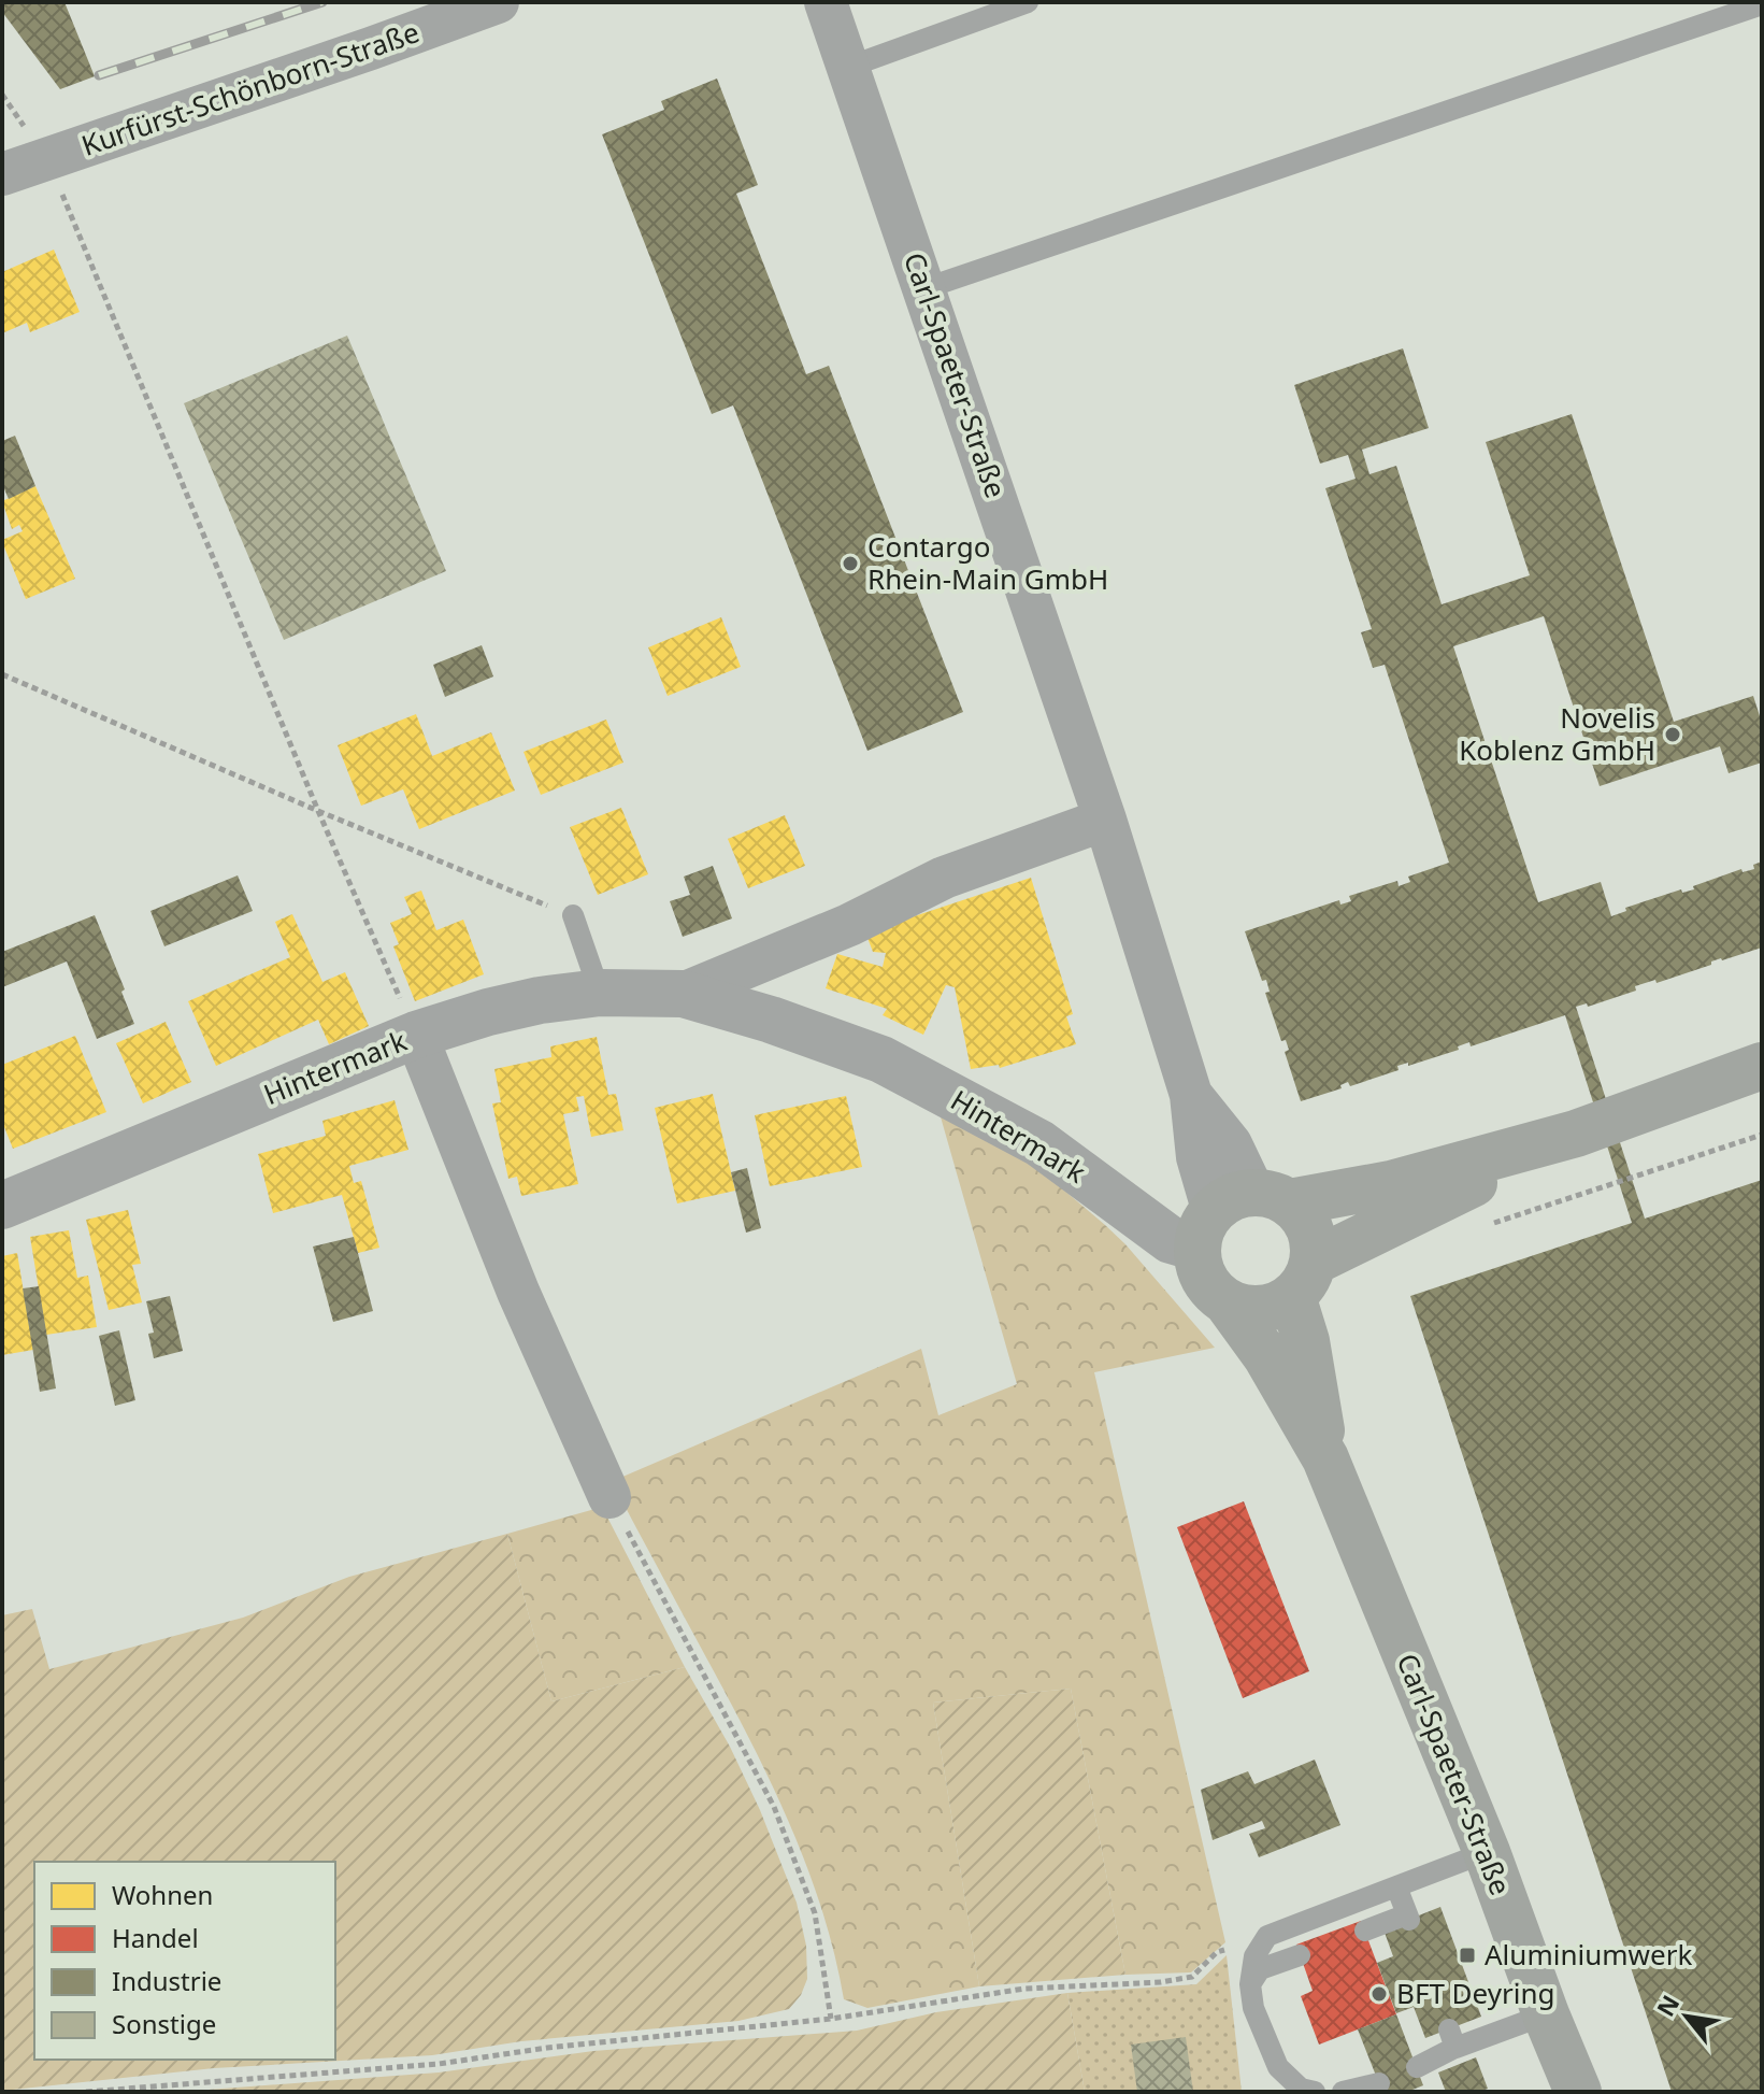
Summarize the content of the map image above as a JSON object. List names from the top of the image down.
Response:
{
  "streets": {
    "main road": ["Carl-Spaeter-Straße"],
    "street": ["Kurfürst-Schönborn-Straße", "Hintermark"]
  },
  "crossings": [
    ["Carl-Spaeter-Straße", "Hintermark"]
  ],
  "places": {
    "other": ["Contargo Rhein-Main GmbH", "Novelis Koblenz GmbH", "BFT Deyring"],
    "transit": ["Aluminiumwerk"]
  },
  "legend": [
    "Wohnen",
    "Handel",
    "Industrie",
    "Sonstige"
  ],
  "north": "top left"
}
